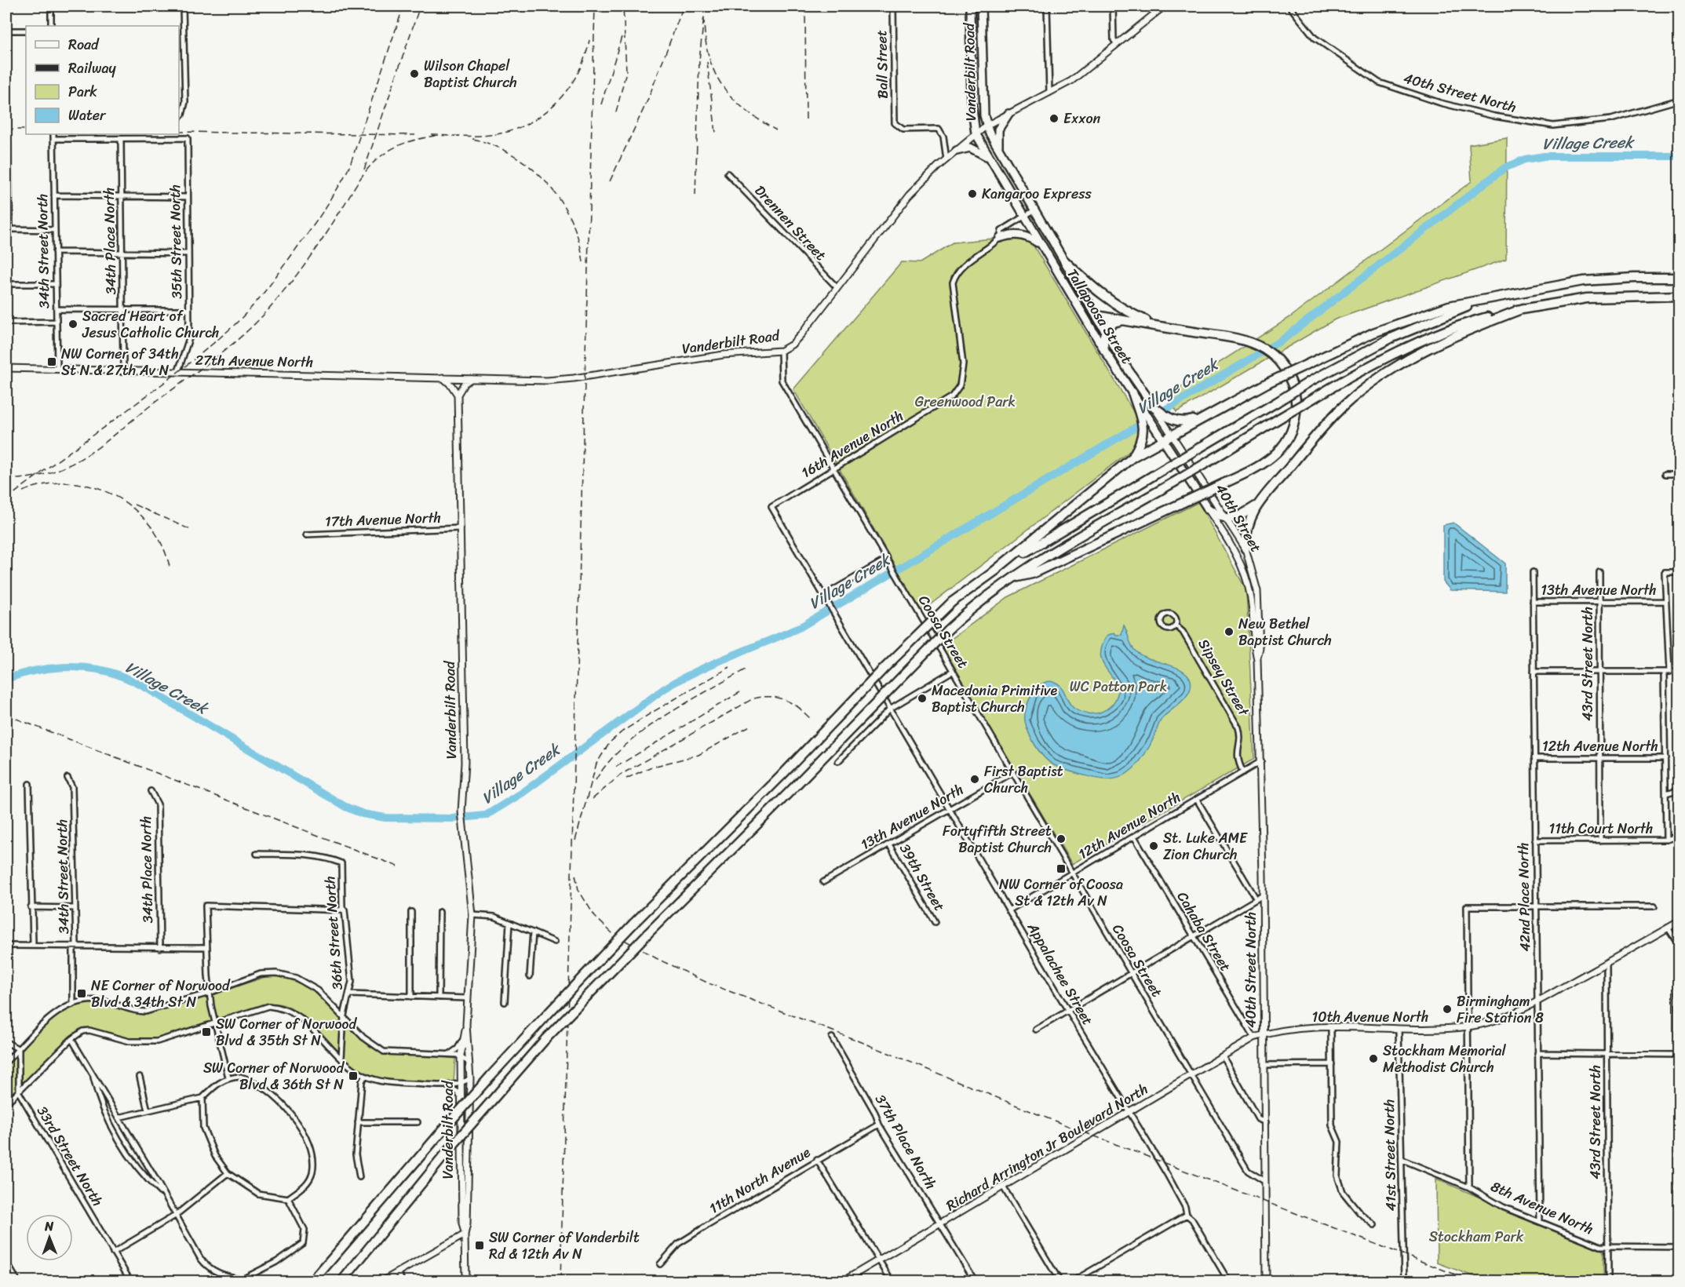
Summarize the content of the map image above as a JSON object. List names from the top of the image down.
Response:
{
  "streets": {
    "main road": ["Vanderbilt Road", "Tallapoosa Street"],
    "street": [
      "Ball Street",
      "40th Street North",
      "Drennen Street",
      "34th Place North",
      "35th Street North",
      "34th Street North",
      "27th Avenue North",
      "16th Avenue North",
      "40th Street",
      "17th Avenue North",
      "13th Avenue North",
      "Coosa Street",
      "43rd Street North",
      "Sipsey Street",
      "12th Avenue North",
      "11th Court North",
      "39th Street",
      "42nd Place North",
      "Cahaba Street",
      "36th Street North",
      "Appalachee Street",
      "10th Avenue North",
      "37th Place North",
      "Richard Arrington Jr Boulevard North",
      "41st Street North",
      "33rd Street North",
      "11th North Avenue",
      "8th Avenue North"
    ]
  },
  "crossings": [
    ["Ball Street", "Vanderbilt Road"],
    ["Vanderbilt Road", "Drennen Street"],
    ["Vanderbilt Road", "Tallapoosa Street"],
    ["Vanderbilt Road", "27th Avenue North"],
    ["Vanderbilt Road", "17th Avenue North"],
    ["Vanderbilt Road", "Coosa Street"],
    ["40th Street North", "40th Street"],
    ["40th Street North", "Coosa Street"],
    ["40th Street North", "12th Avenue North"],
    ["40th Street North", "10th Avenue North"],
    ["40th Street North", "Richard Arrington Jr Boulevard North"],
    ["34th Place North", "35th Street North"],
    ["34th Place North", "27th Avenue North"],
    ["35th Street North", "27th Avenue North"],
    ["34th Street North", "27th Avenue North"],
    ["Tallapoosa Street", "16th Avenue North"],
    ["16th Avenue North", "Coosa Street"],
    ["16th Avenue North", "Appalachee Street"],
    ["13th Avenue North", "Coosa Street"],
    ["13th Avenue North", "43rd Street North"],
    ["13th Avenue North", "39th Street"],
    ["13th Avenue North", "42nd Place North"],
    ["13th Avenue North", "Appalachee Street"],
    ["Coosa Street", "12th Avenue North"],
    ["Coosa Street", "Richard Arrington Jr Boulevard North"],
    ["43rd Street North", "12th Avenue North"],
    ["43rd Street North", "11th Court North"],
    ["43rd Street North", "10th Avenue North"],
    ["43rd Street North", "8th Avenue North"],
    ["Sipsey Street", "12th Avenue North"],
    ["12th Avenue North", "42nd Place North"],
    ["12th Avenue North", "Cahaba Street"],
    ["12th Avenue North", "Appalachee Street"],
    ["11th Court North", "42nd Place North"],
    ["42nd Place North", "10th Avenue North"],
    ["42nd Place North", "8th Avenue North"],
    ["Cahaba Street", "Richard Arrington Jr Boulevard North"],
    ["Appalachee Street", "Richard Arrington Jr Boulevard North"],
    ["10th Avenue North", "Richard Arrington Jr Boulevard North"],
    ["10th Avenue North", "41st Street North"],
    ["37th Place North", "Richard Arrington Jr Boulevard North"],
    ["37th Place North", "11th North Avenue"],
    ["41st Street North", "8th Avenue North"]
  ],
  "water": ["Village Creek"],
  "parks": ["Greenwood Park", "WC Patton Park", "Stockham Park"],
  "places": {
    "other": [
      "Wilson Chapel Baptist Church",
      "Exxon",
      "Kangaroo Express",
      "Sacred Heart of Jesus Catholic Church",
      "New Bethel Baptist Church",
      "Macedonia Primitive Baptist Church",
      "First Baptist Church",
      "Fortyfifth Street Baptist Church",
      "St. Luke AME Zion Church",
      "Birmingham Fire Station 8",
      "Stockham Memorial Methodist Church"
    ],
    "transit": [
      "NW Corner of 34th St N & 27th Av N",
      "NW Corner of Coosa St & 12th Av N",
      "NE Corner of Norwood Blvd & 34th St N",
      "SW Corner of Norwood Blvd & 35th St N",
      "SW Corner of Norwood Blvd & 36th St N",
      "SW Corner of Vanderbilt Rd & 12th Av N"
    ]
  },
  "legend": [
    "Road",
    "Railway",
    "Park",
    "Water"
  ],
  "north": "top"
}
